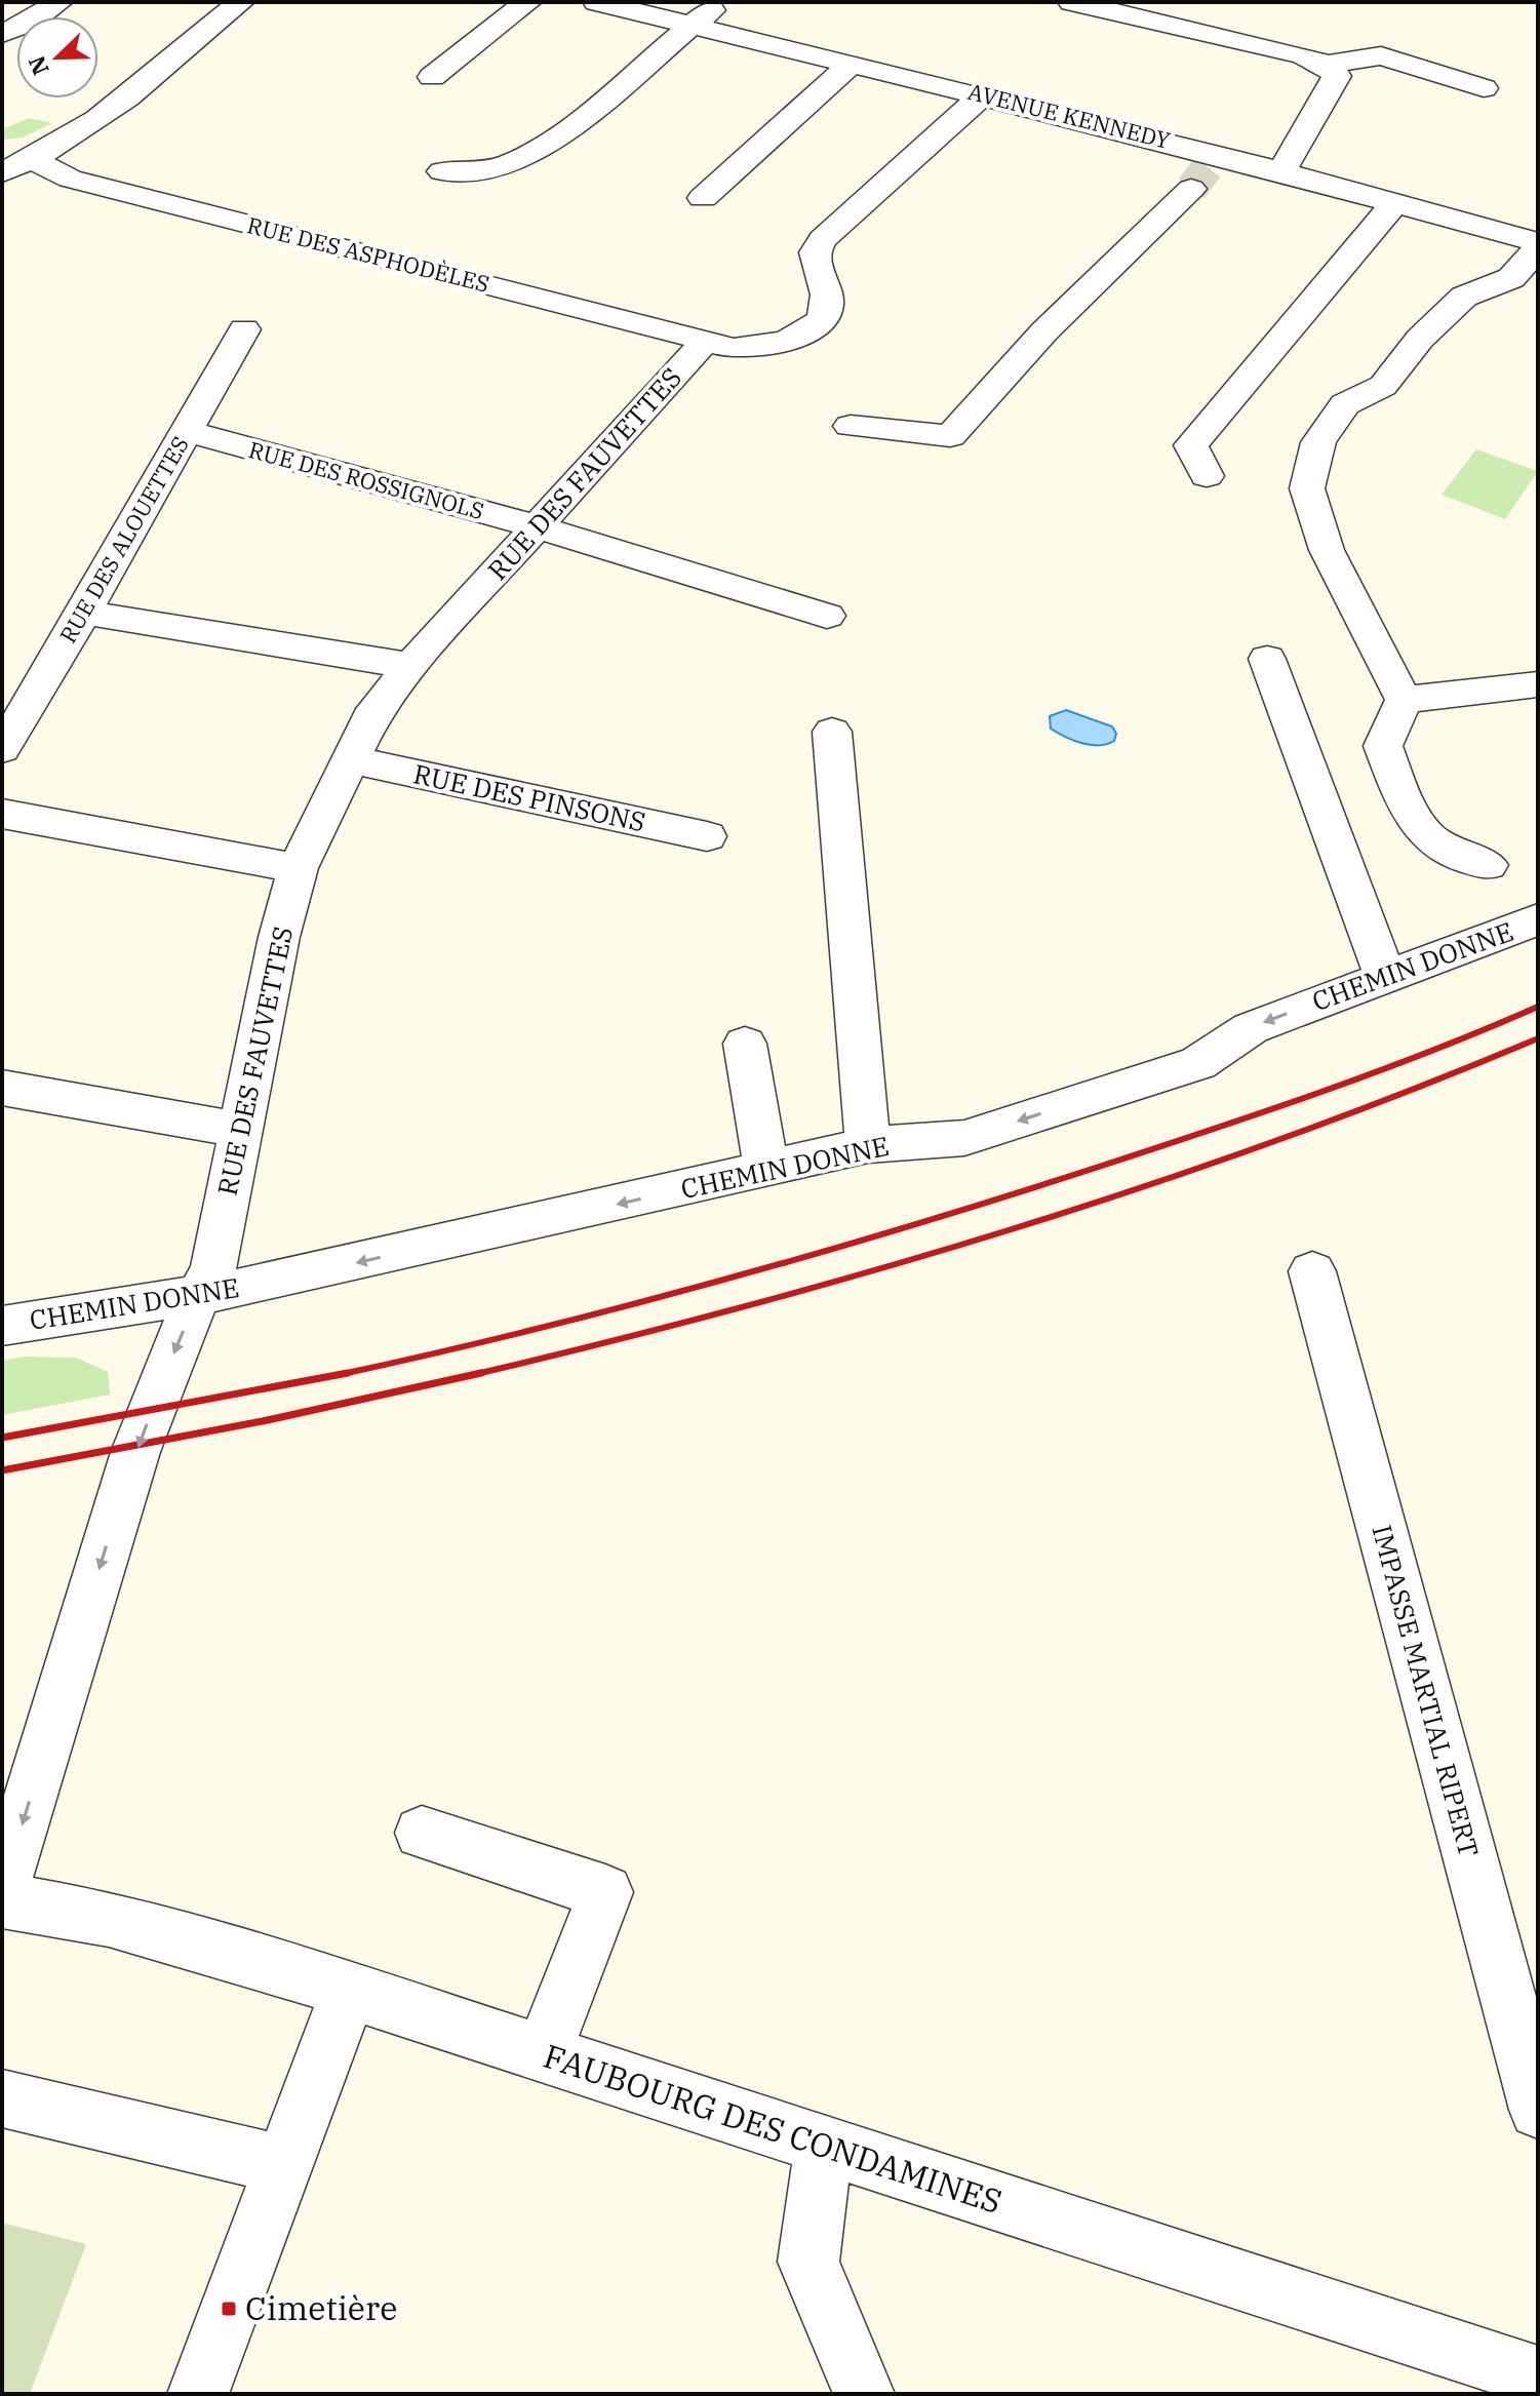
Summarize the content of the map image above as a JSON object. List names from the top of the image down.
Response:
{
  "streets": {
    "street": [
      "AVENUE KENNEDY",
      "RUE DES ASPHODÈLES",
      "RUE DES FAUVETTES",
      "RUE DES ROSSIGNOLS",
      "RUE DES ALOUETTES",
      "RUE DES PINSONS",
      "CHEMIN DONNE",
      "IMPASSE MARTIAL RIPERT",
      "FAUBOURG DES CONDAMINES"
    ]
  },
  "crossings": [
    ["AVENUE KENNEDY", "RUE DES ASPHODÈLES"],
    ["RUE DES ASPHODÈLES", "RUE DES FAUVETTES"],
    ["RUE DES FAUVETTES", "RUE DES ROSSIGNOLS"],
    ["RUE DES FAUVETTES", "RUE DES PINSONS"],
    ["RUE DES FAUVETTES", "CHEMIN DONNE"],
    ["RUE DES ROSSIGNOLS", "RUE DES ALOUETTES"]
  ],
  "one_way": ["RUE DES FAUVETTES", "CHEMIN DONNE"],
  "places": {
    "transit": ["Cimetière"]
  },
  "north": "bottom left"
}
